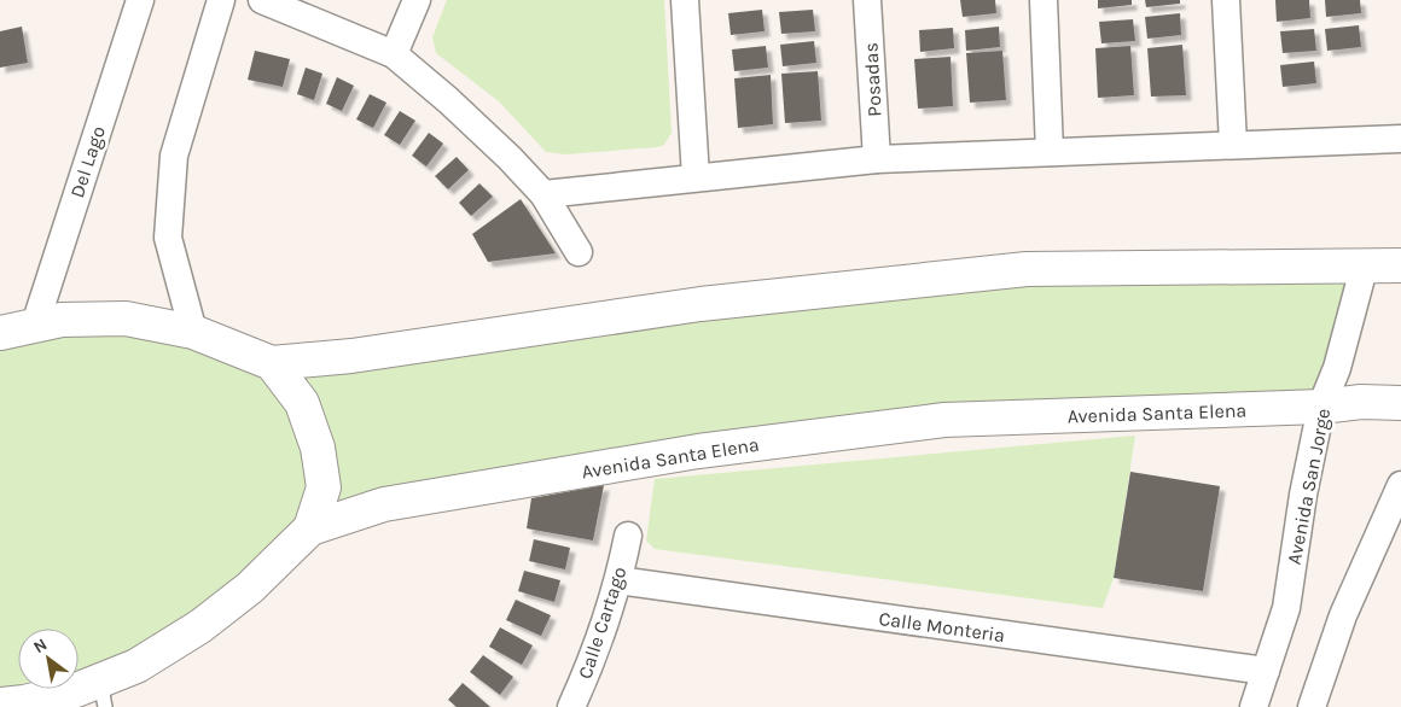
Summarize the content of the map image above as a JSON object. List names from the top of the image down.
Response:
{
  "streets": {
    "street": [
      "Posadas",
      "Del Lago",
      "Avenida Santa Elena",
      "Avenida San Jorge",
      "Calle Cartago",
      "Calle Monteria"
    ]
  },
  "crossings": [
    ["Avenida Santa Elena", "Avenida San Jorge"],
    ["Avenida San Jorge", "Calle Monteria"],
    ["Calle Cartago", "Calle Monteria"]
  ],
  "north": "top left"
}
